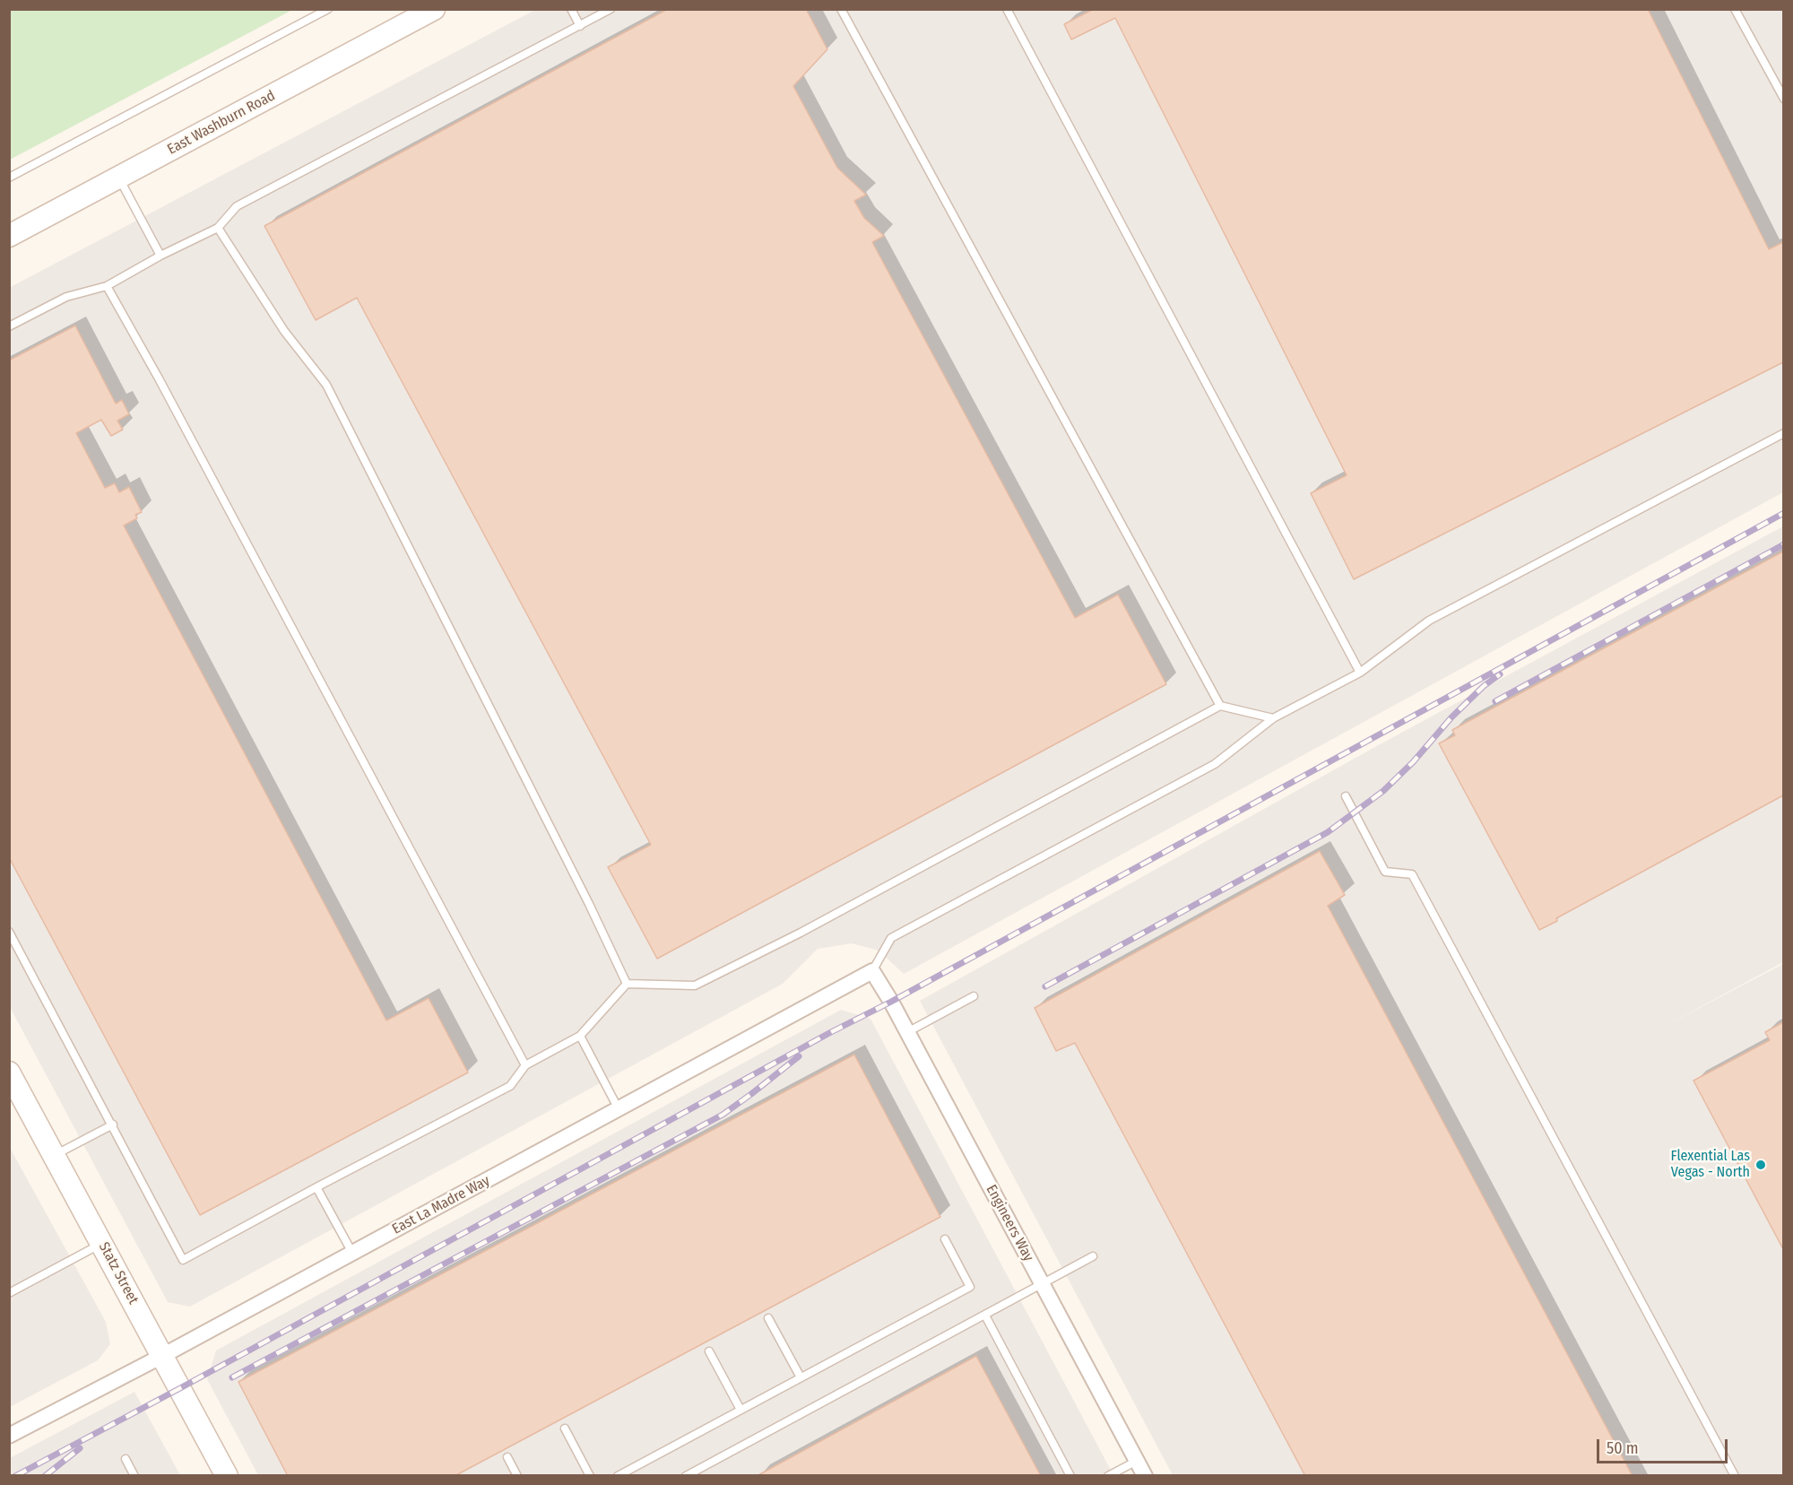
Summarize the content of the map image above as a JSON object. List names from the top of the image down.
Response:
{
  "streets": {
    "street": [
      "East Washburn Road",
      "East La Madre Way",
      "Engineers Way",
      "Statz Street"
    ]
  },
  "crossings": [
    ["East La Madre Way", "Engineers Way"],
    ["East La Madre Way", "Statz Street"]
  ],
  "places": ["Flexential Las Vegas - North"],
  "scale_bar": "50 m"
}
